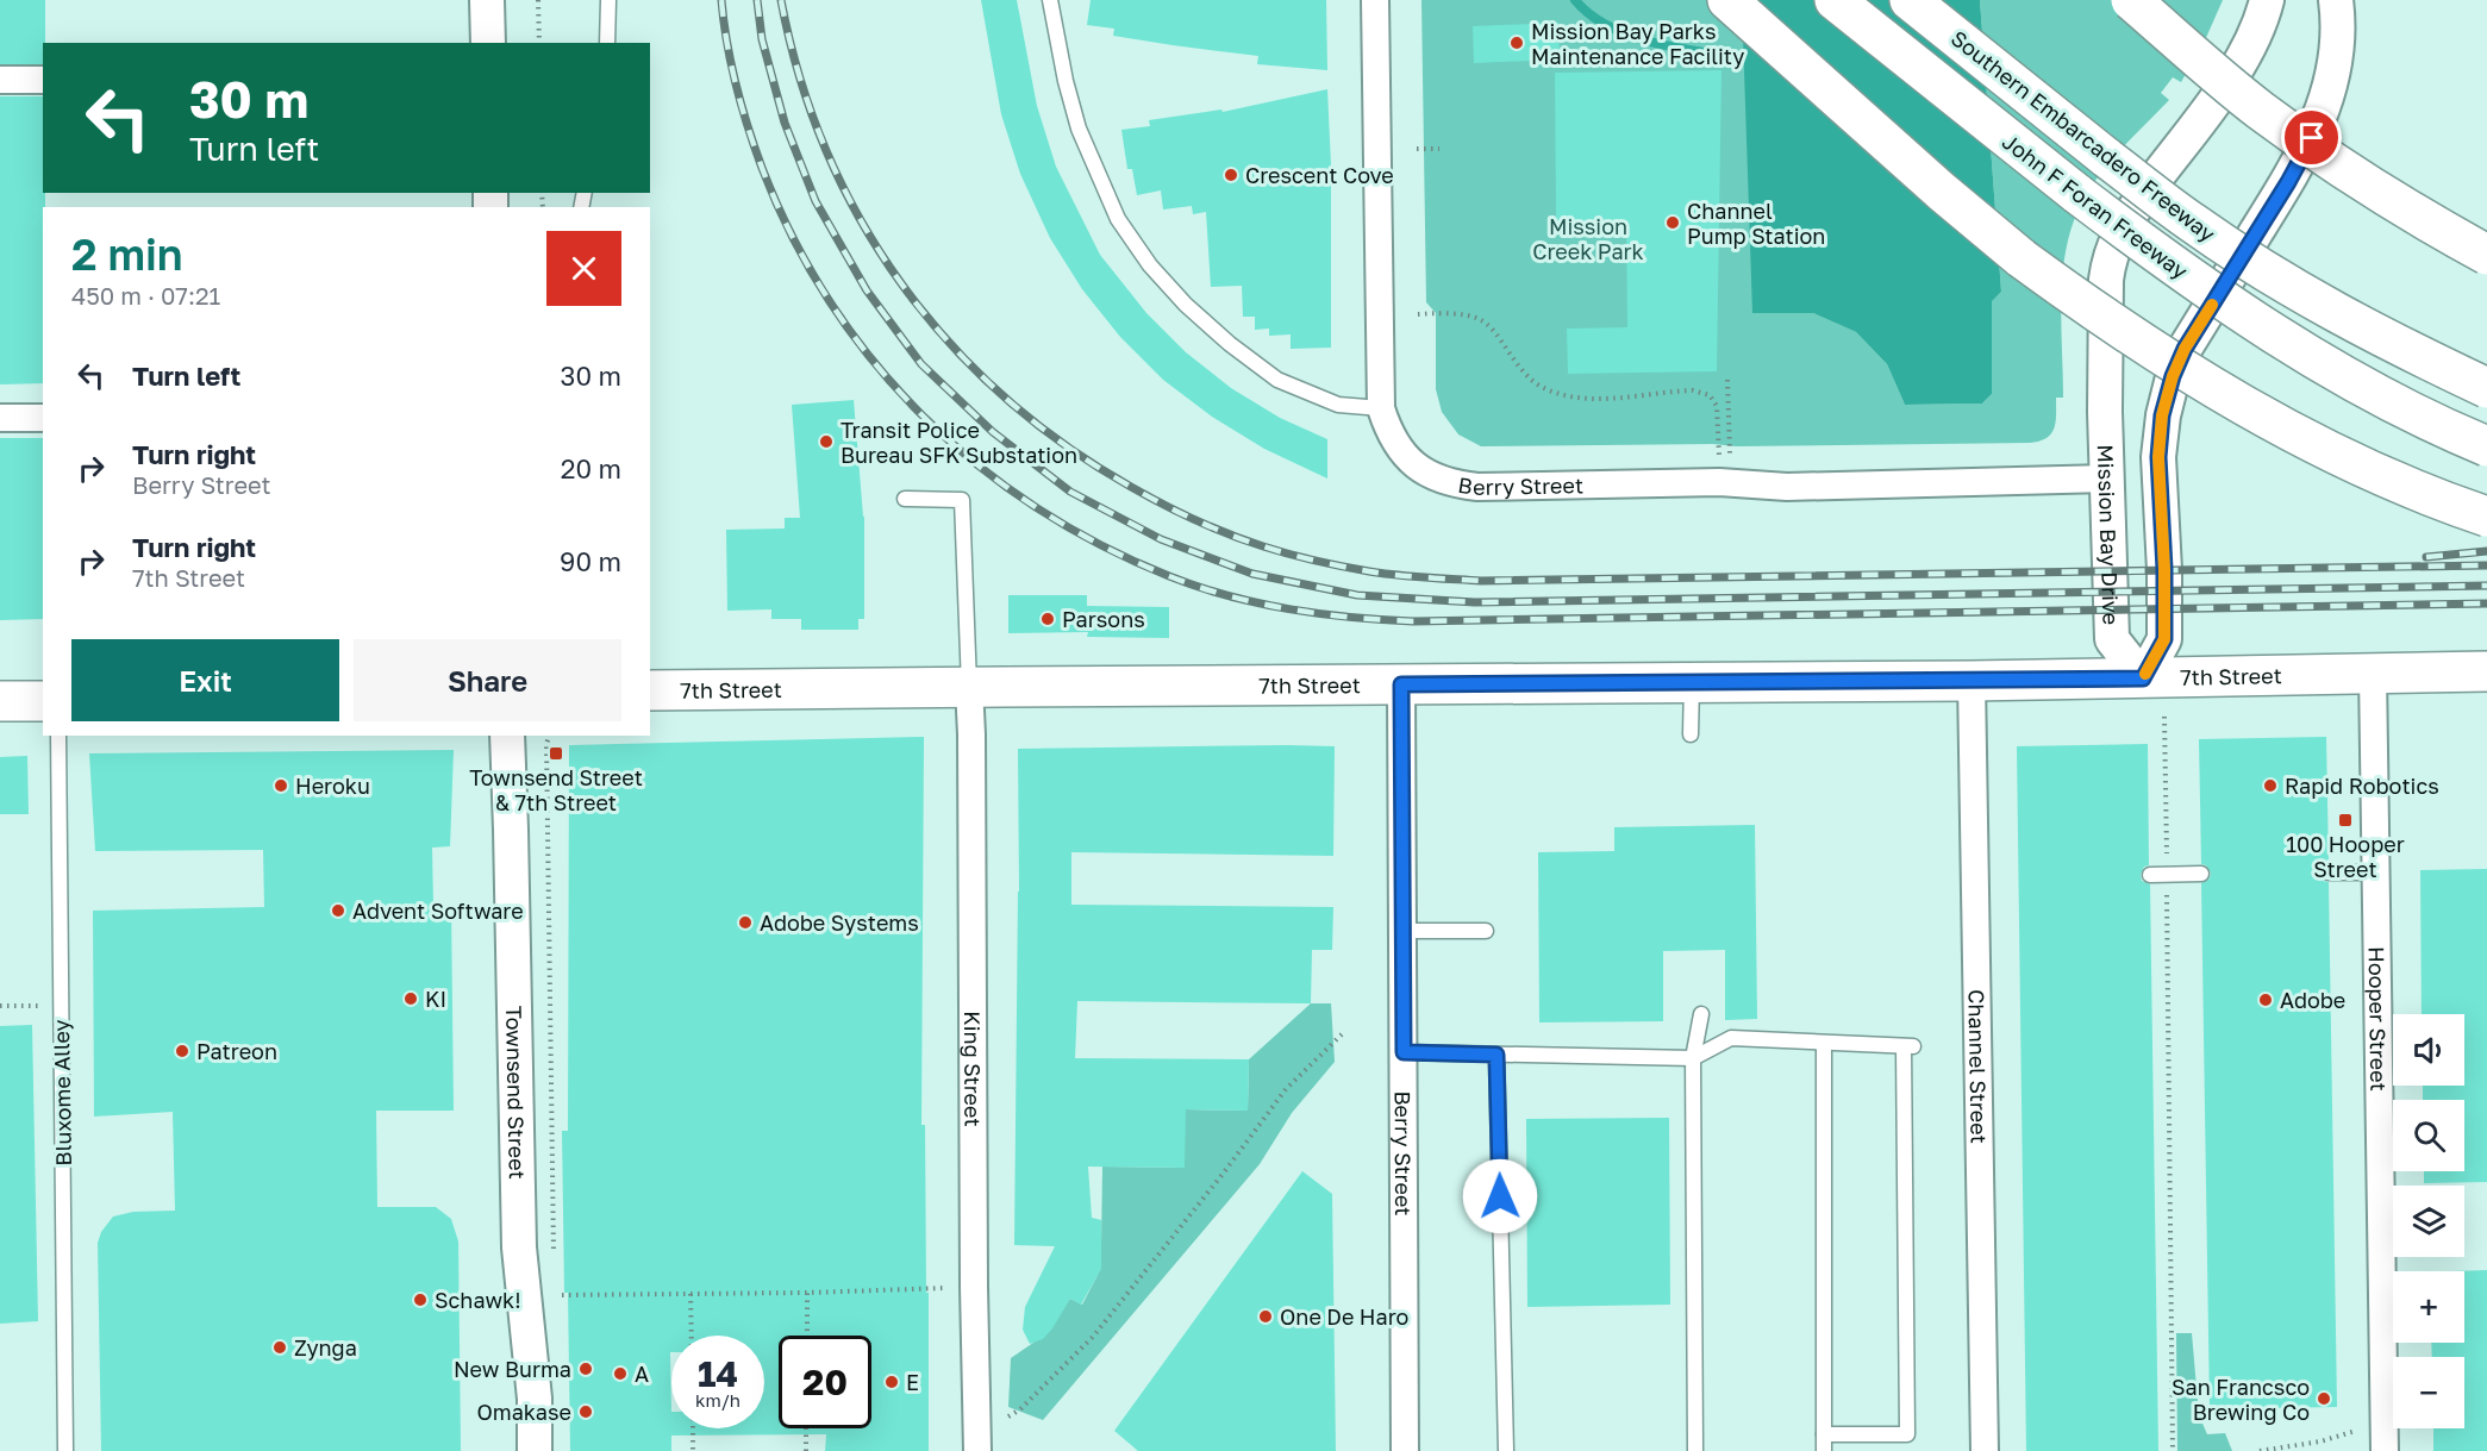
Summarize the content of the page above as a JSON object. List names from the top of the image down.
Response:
{
  "streets": {
    "main road": ["Southern Embarcadero Freeway", "John F Foran Freeway", "7th Street"],
    "street": [
      "Berry Street",
      "Mission Bay Drive",
      "Hooper Street",
      "Channel Street",
      "King Street",
      "Townsend Street"
    ],
    "lane": ["Bluxome Alley"]
  },
  "crossings": [
    ["Berry Street", "Mission Bay Drive"],
    ["Berry Street", "7th Street"],
    ["Mission Bay Drive", "7th Street"],
    ["7th Street", "Hooper Street"],
    ["7th Street", "Channel Street"],
    ["7th Street", "King Street"]
  ],
  "parks": ["Mission Creek Park"],
  "places": {
    "other": [
      "Mission Bay Parks Maintenance Facility",
      "Crescent Cove",
      "Channel Pump Station",
      "Transit Police Bureau SFK Substation",
      "Parsons",
      "Heroku",
      "Rapid Robotics",
      "Advent Software",
      "Adobe Systems",
      "KI",
      "Adobe",
      "Patreon",
      "Schawk!",
      "One De Haro",
      "Zynga",
      "New Burma",
      "A",
      "E",
      "San Francsco Brewing Co",
      "Omakase"
    ],
    "transit": ["Townsend Street & 7th Street", "100 Hooper Street"]
  },
  "page": {
    "turn": ["30 m", "Turn left"],
    "heading": ["2 min", "450 m · 07:21"],
    "list": [
      {
        "name": "Turn left",
        "value": "30 m"
      },
      {
        "name": "Turn right",
        "note": "Berry Street",
        "value": "20 m"
      },
      {
        "name": "Turn right",
        "note": "7th Street",
        "value": "90 m"
      }
    ],
    "buttons": ["Exit", "Share"],
    "map_buttons": ["+", "−"],
    "speed": "14 km/h",
    "limit": "20"
  }
}
